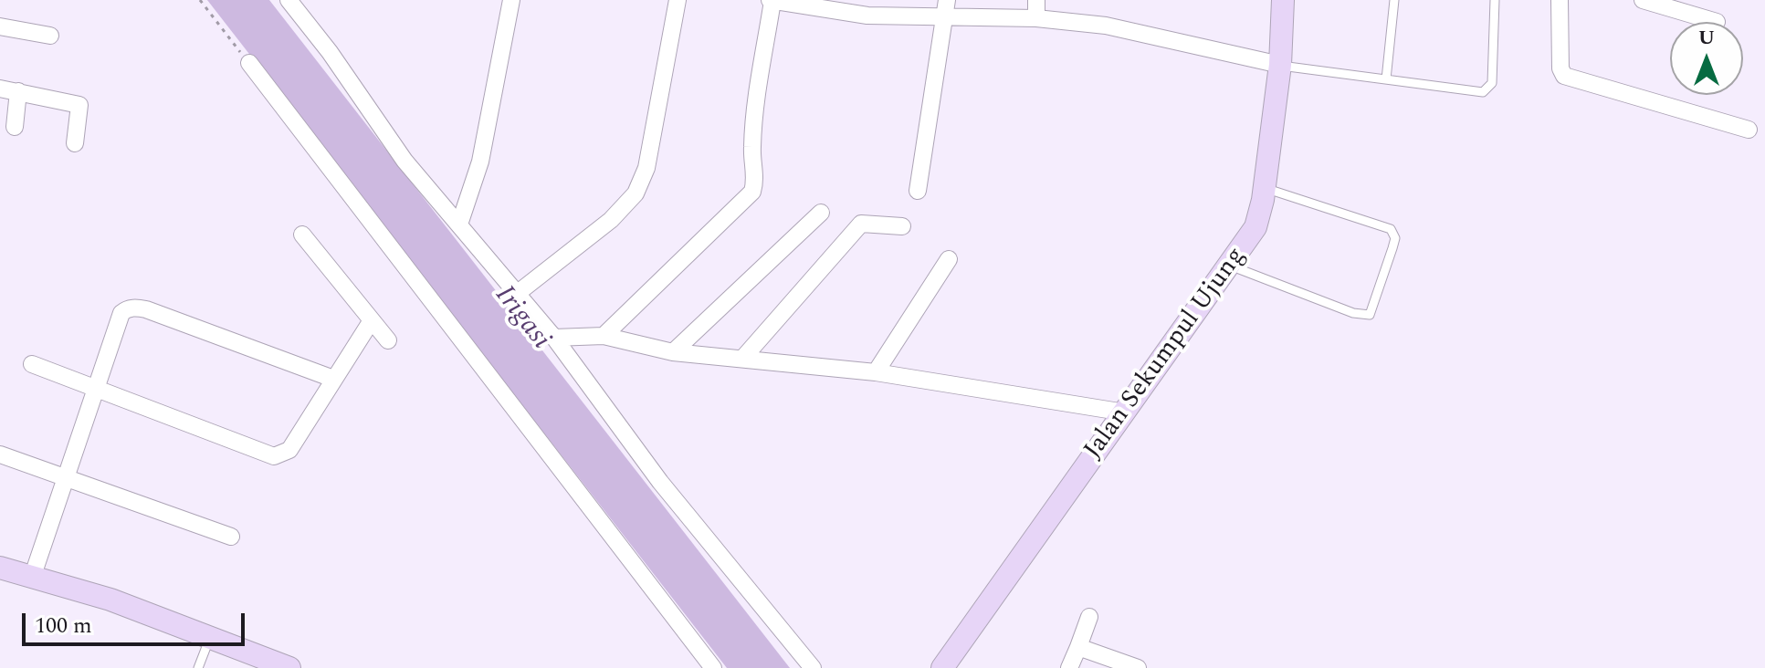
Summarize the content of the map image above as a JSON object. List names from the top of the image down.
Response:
{
  "streets": {
    "main road": ["Jalan Sekumpul Ujung"]
  },
  "water": ["Irigasi"],
  "scale_bar": "100 m",
  "north": "top"
}
